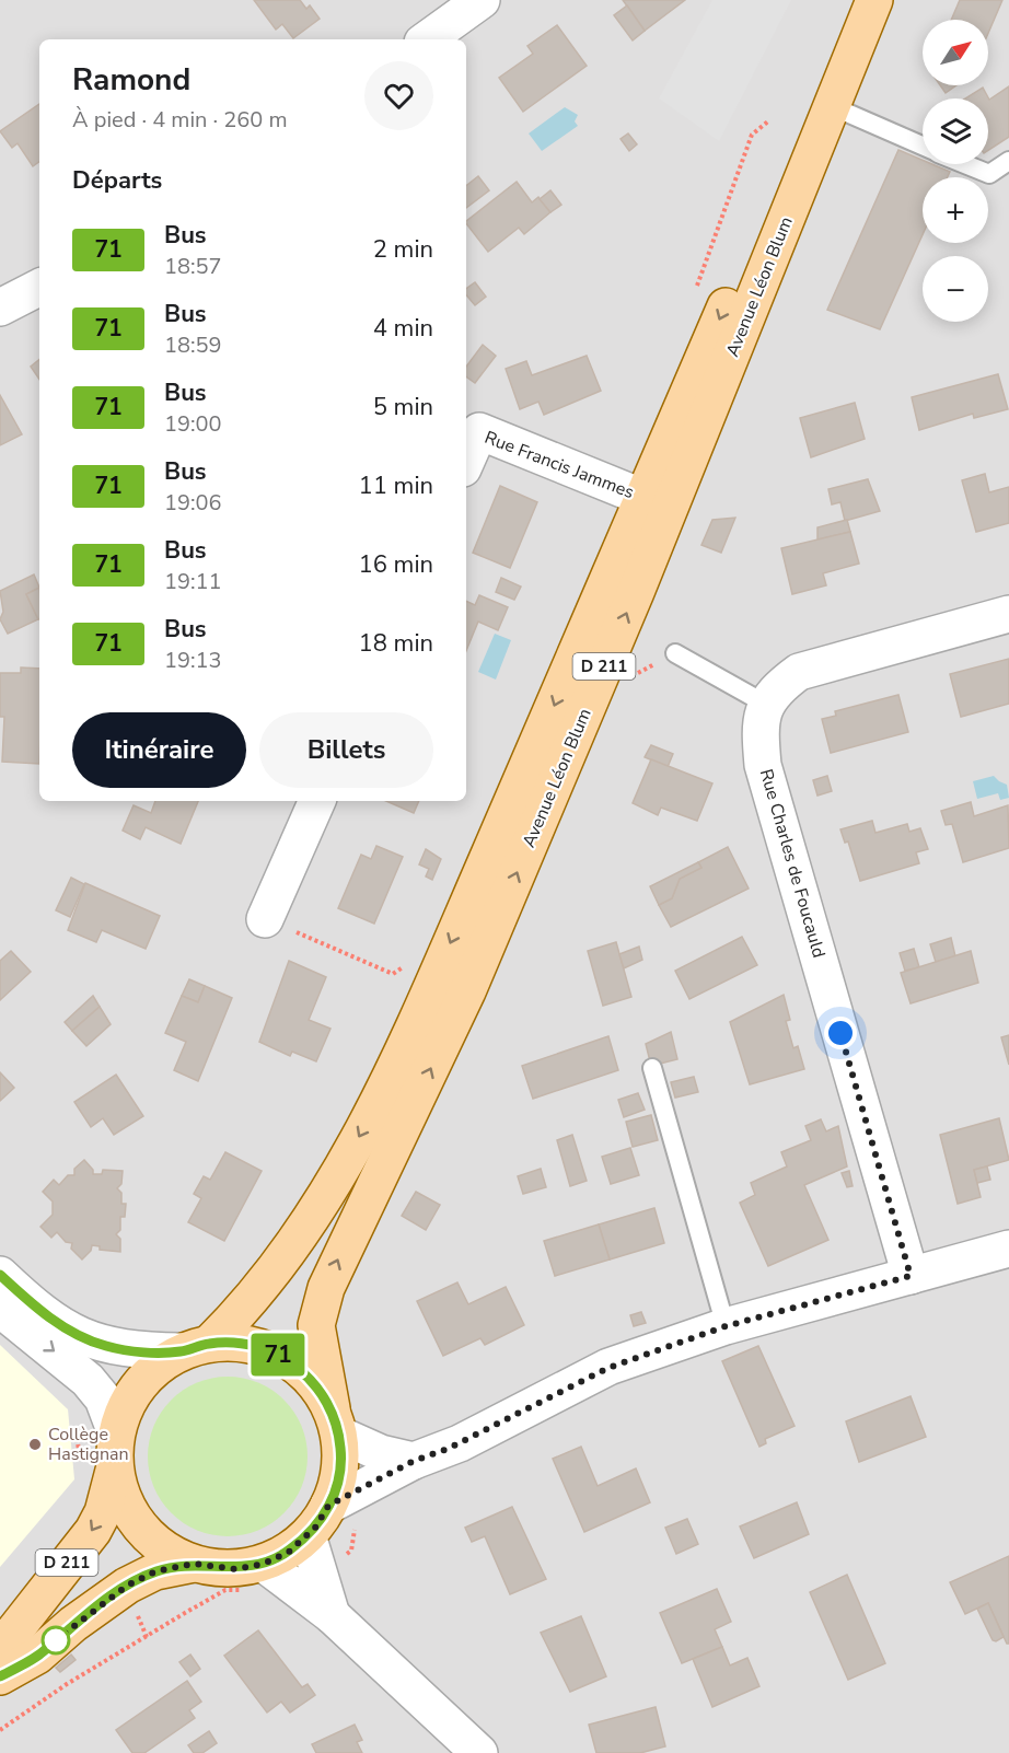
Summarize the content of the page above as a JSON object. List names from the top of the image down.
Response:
{
  "streets": {
    "main road": ["Avenue Léon Blum", "D 211"],
    "street": ["Rue Francis Jammes", "Rue Charles de Foucauld"]
  },
  "crossings": [
    ["Avenue Léon Blum", "Rue Francis Jammes"],
    ["Avenue Léon Blum", "D 211"]
  ],
  "places": ["Collège Hastignan"],
  "lines": ["bus line 71"],
  "north": "top right",
  "page": {
    "on_map": "71",
    "map_buttons": ["+", "−"],
    "heading": [
      ["Ramond", "À pied · 4 min · 260 m"],
      "Départs"
    ],
    "list": [
      {
        "mark": "71",
        "name": "Bus",
        "note": "18:57",
        "value": "2 min"
      },
      {
        "mark": "71",
        "name": "Bus",
        "note": "18:59",
        "value": "4 min"
      },
      {
        "mark": "71",
        "name": "Bus",
        "note": "19:00",
        "value": "5 min"
      },
      {
        "mark": "71",
        "name": "Bus",
        "note": "19:06",
        "value": "11 min"
      },
      {
        "mark": "71",
        "name": "Bus",
        "note": "19:11",
        "value": "16 min"
      },
      {
        "mark": "71",
        "name": "Bus",
        "note": "19:13",
        "value": "18 min"
      }
    ],
    "buttons": ["Itinéraire", "Billets"]
  }
}
